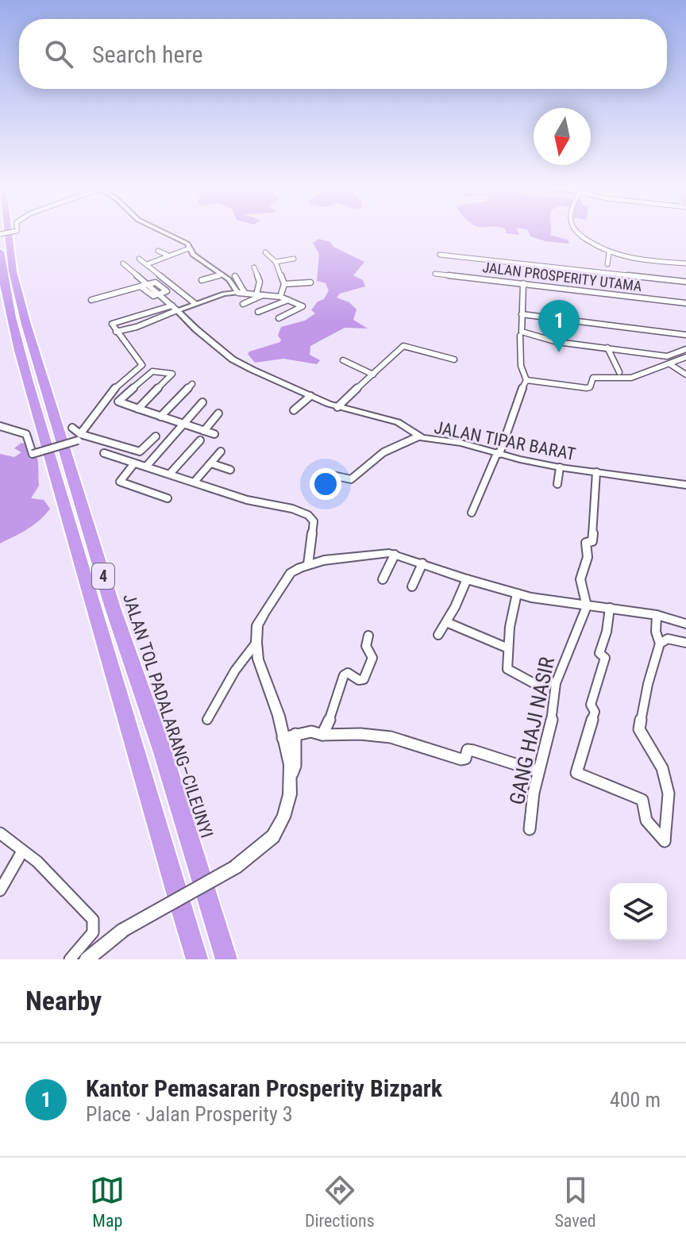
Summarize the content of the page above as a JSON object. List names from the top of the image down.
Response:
{
  "streets": {
    "highway": ["4", "JALAN TOL PADALARANG–CILEUNYI"],
    "street": ["JALAN PROSPERITY UTAMA", "JALAN TIPAR BARAT", "GANG HAJI NASIR"]
  },
  "north": "bottom",
  "page": {
    "search": "Search here",
    "pins": "1",
    "heading": "Nearby",
    "list": [
      {
        "mark": "1",
        "name": "Kantor Pemasaran Prosperity Bizpark",
        "note": "Place · Jalan Prosperity 3",
        "value": "400 m"
      }
    ],
    "nav": ["Map", "Directions", "Saved"]
  }
}
